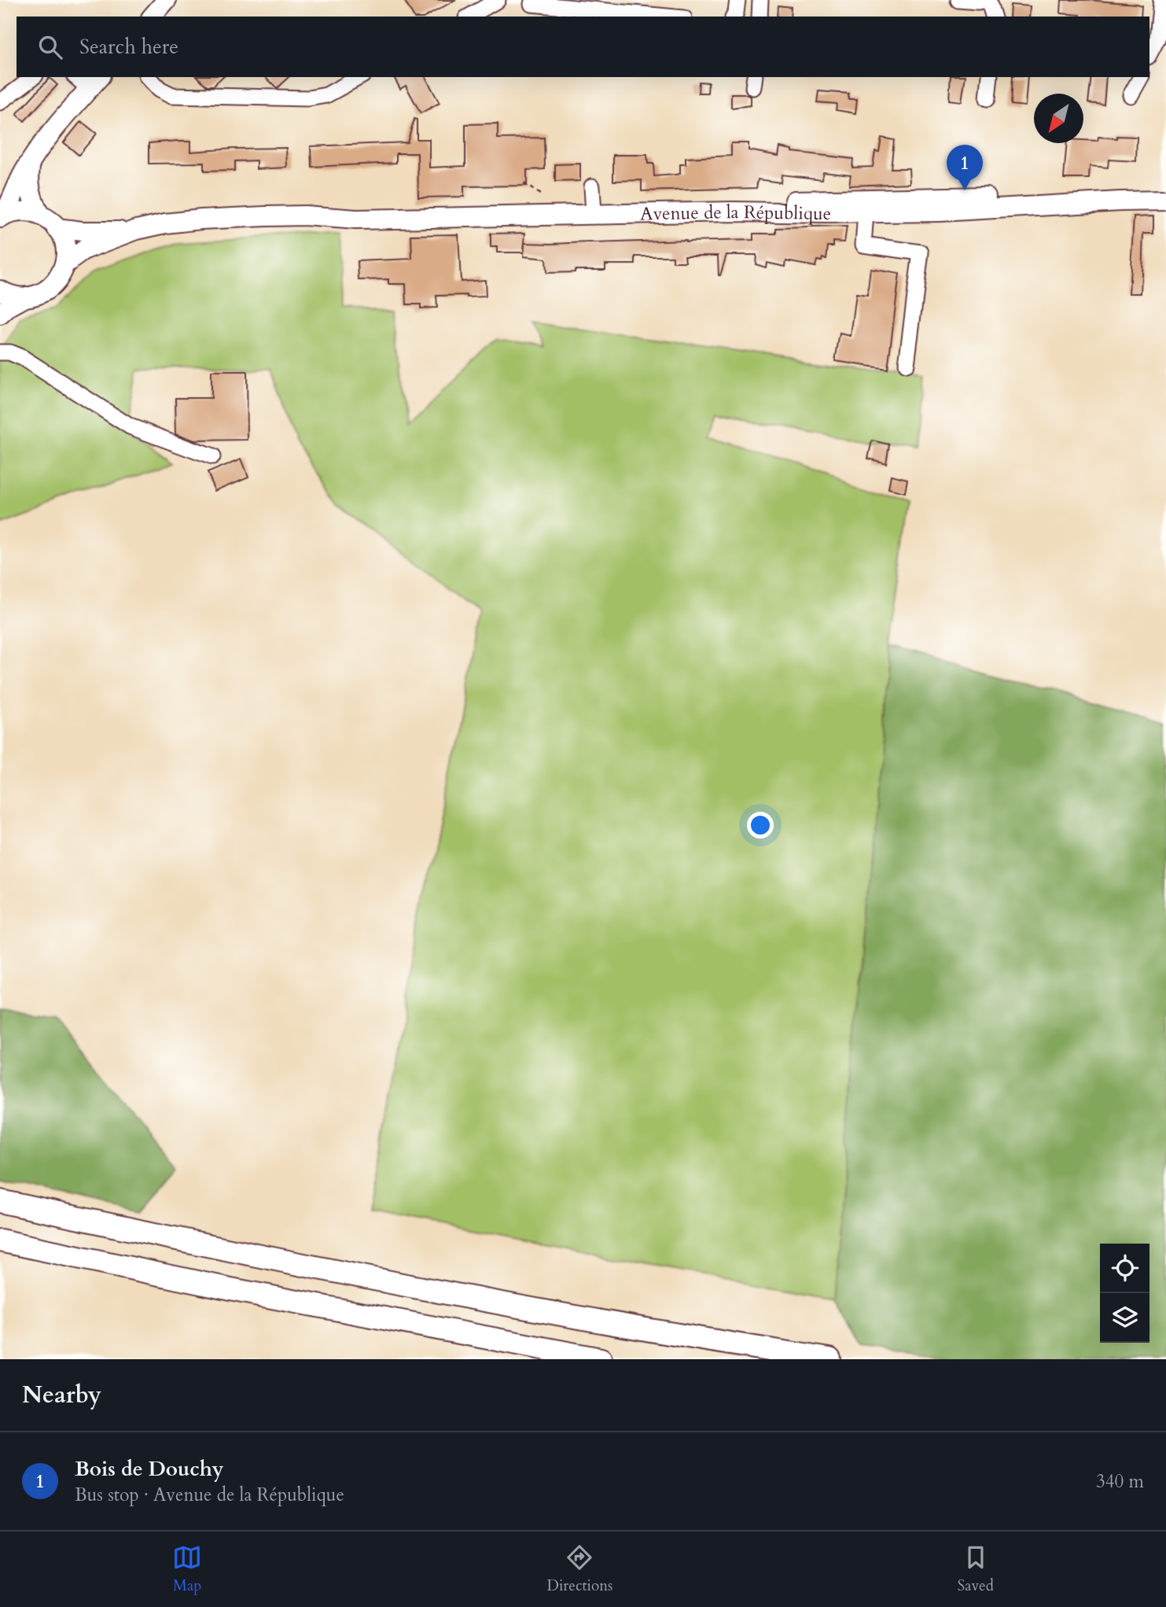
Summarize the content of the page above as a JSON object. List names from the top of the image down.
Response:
{
  "streets": {
    "main road": ["Avenue de la République"]
  },
  "north": "bottom left",
  "page": {
    "search": "Search here",
    "pins": "1",
    "heading": "Nearby",
    "list": [
      {
        "mark": "1",
        "name": "Bois de Douchy",
        "note": "Bus stop · Avenue de la République",
        "value": "340 m"
      }
    ],
    "nav": ["Map", "Directions", "Saved"]
  }
}
